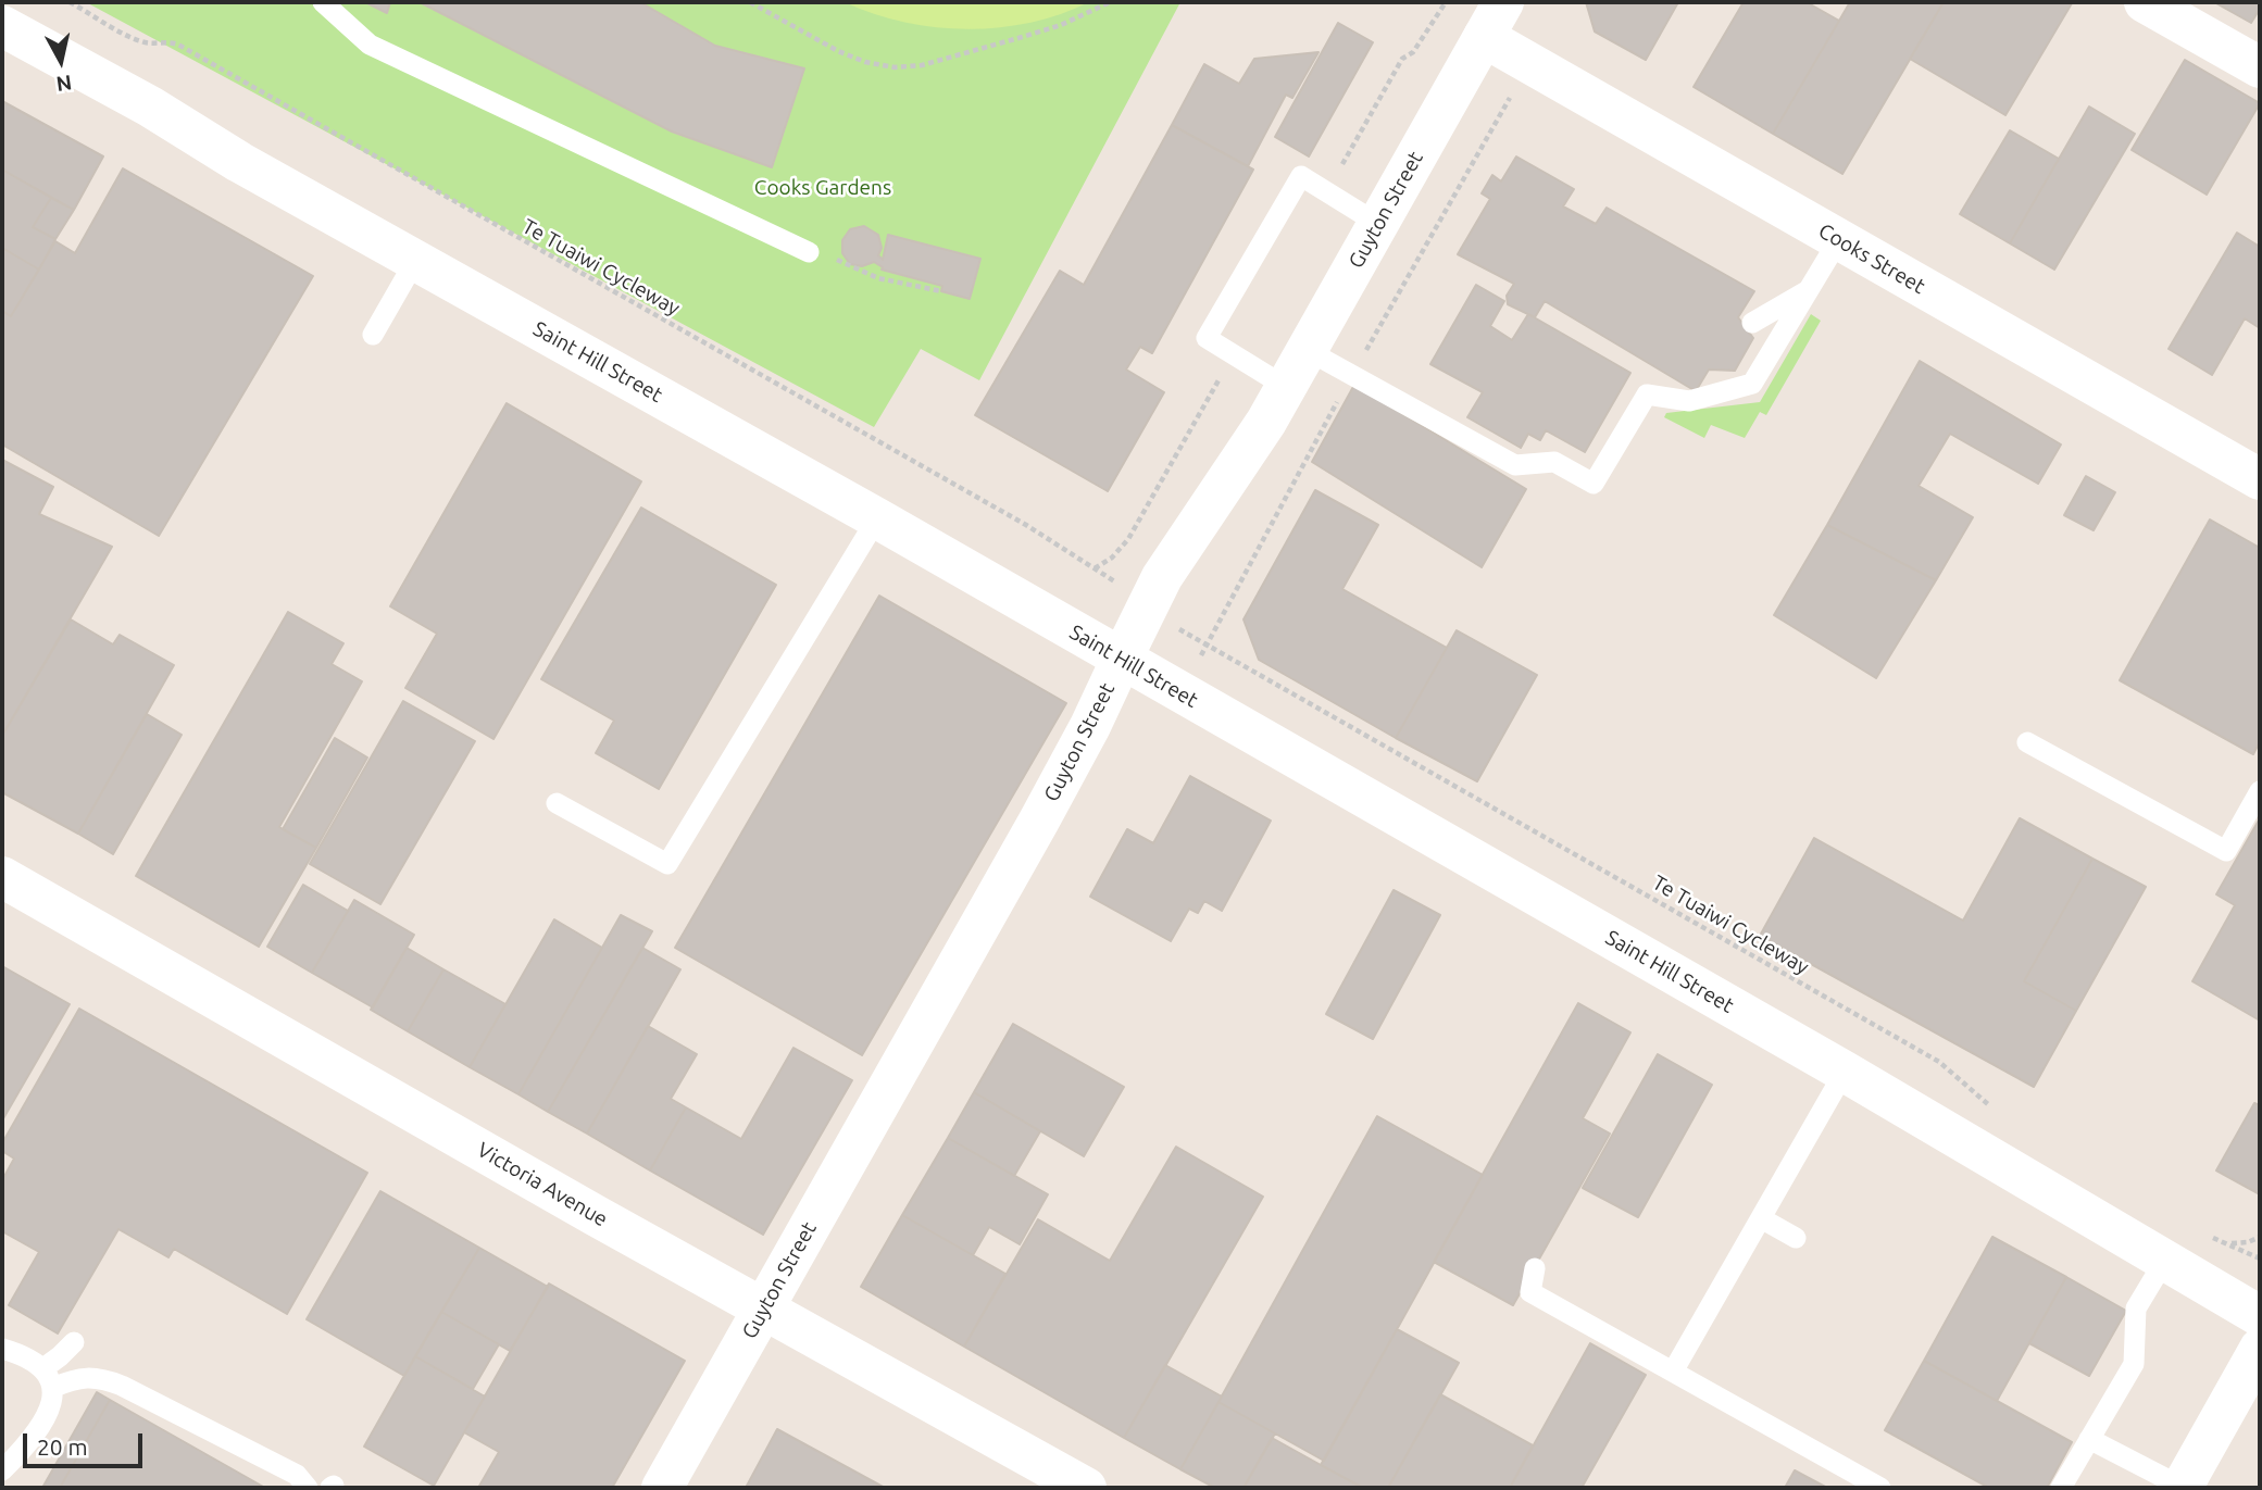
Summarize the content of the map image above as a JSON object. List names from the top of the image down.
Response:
{
  "streets": {
    "main road": [
      "Guyton Street",
      "Cooks Street",
      "Saint Hill Street",
      "Victoria Avenue"
    ],
    "path": ["Te Tuaiwi Cycleway"]
  },
  "crossings": [
    ["Guyton Street", "Cooks Street"],
    ["Guyton Street", "Saint Hill Street"],
    ["Guyton Street", "Victoria Avenue"]
  ],
  "parks": ["Cooks Gardens"],
  "scale_bar": "20 m",
  "north": "bottom"
}
